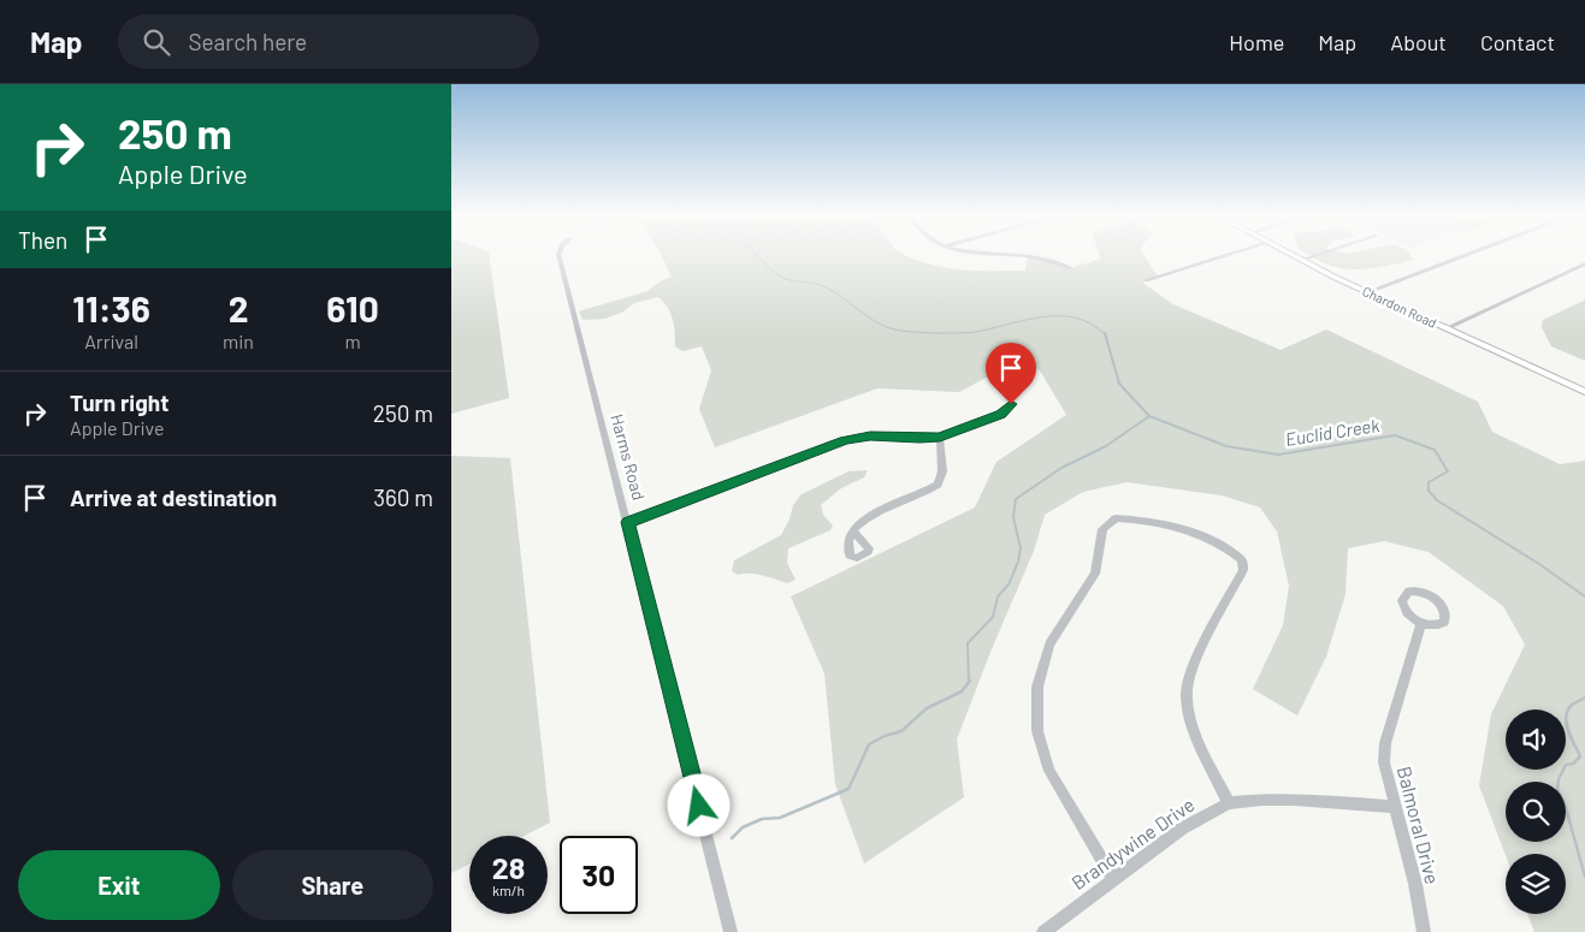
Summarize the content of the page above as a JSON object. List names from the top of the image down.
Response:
{
  "streets": {
    "main road": ["Chardon Road"],
    "street": ["Harms Road", "Balmoral Drive", "Brandywine Drive"]
  },
  "crossings": [
    ["Balmoral Drive", "Brandywine Drive"]
  ],
  "water": ["Euclid Creek"],
  "page": {
    "header": "Map",
    "search": "Search here",
    "nav": [
      "Home",
      "Map",
      "About",
      "Contact"
    ],
    "turn": ["250 m", "Apple Drive"],
    "then": "Then",
    "eta": [
      "11:36",
      "Arrival",
      "2",
      "min",
      "610",
      "m"
    ],
    "list": [
      {
        "name": "Turn right",
        "note": "Apple Drive",
        "value": "250 m"
      },
      {
        "name": "Arrive at destination",
        "value": "360 m"
      }
    ],
    "speed": "28 km/h",
    "limit": "30",
    "buttons": ["Exit", "Share"]
  }
}
